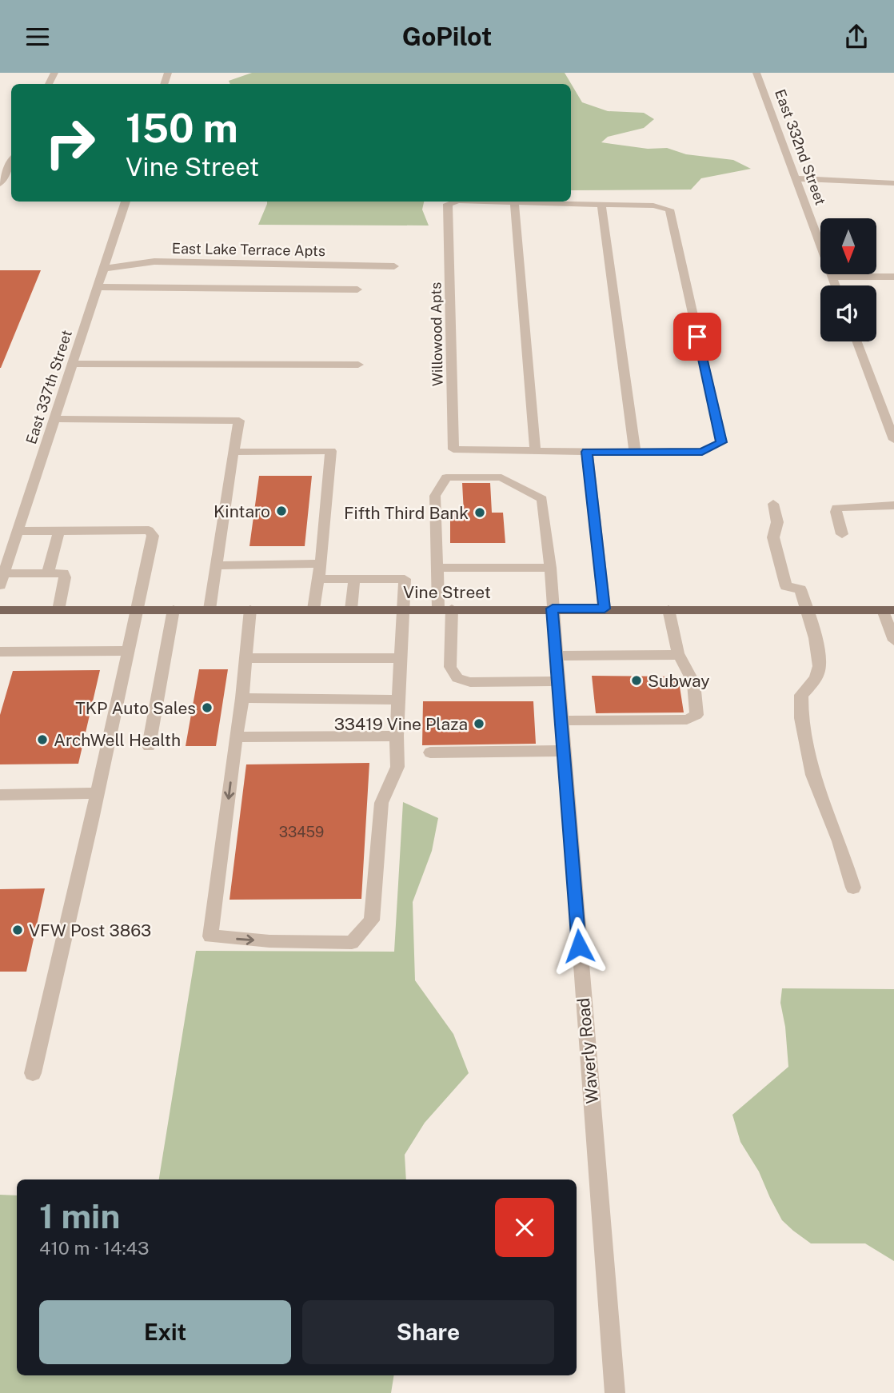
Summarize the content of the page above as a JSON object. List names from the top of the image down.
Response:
{
  "streets": {
    "main road": ["Vine Street"],
    "street": [
      "East 332nd Street",
      "East Lake Terrace Apts",
      "Willowood Apts",
      "East 337th Street",
      "Waverly Road"
    ]
  },
  "crossings": [
    ["East Lake Terrace Apts", "East 337th Street"],
    ["Vine Street", "Waverly Road"]
  ],
  "places": [
    "Kintaro",
    "Fifth Third Bank",
    "Subway",
    "TKP Auto Sales",
    "33419 Vine Plaza",
    "ArchWell Health",
    "VFW Post 3863"
  ],
  "house_numbers": ["33459"],
  "north": "bottom",
  "page": {
    "header": "GoPilot",
    "turn": ["150 m", "Vine Street"],
    "heading": ["1 min", "410 m · 14:43"],
    "buttons": ["Exit", "Share"]
  }
}
